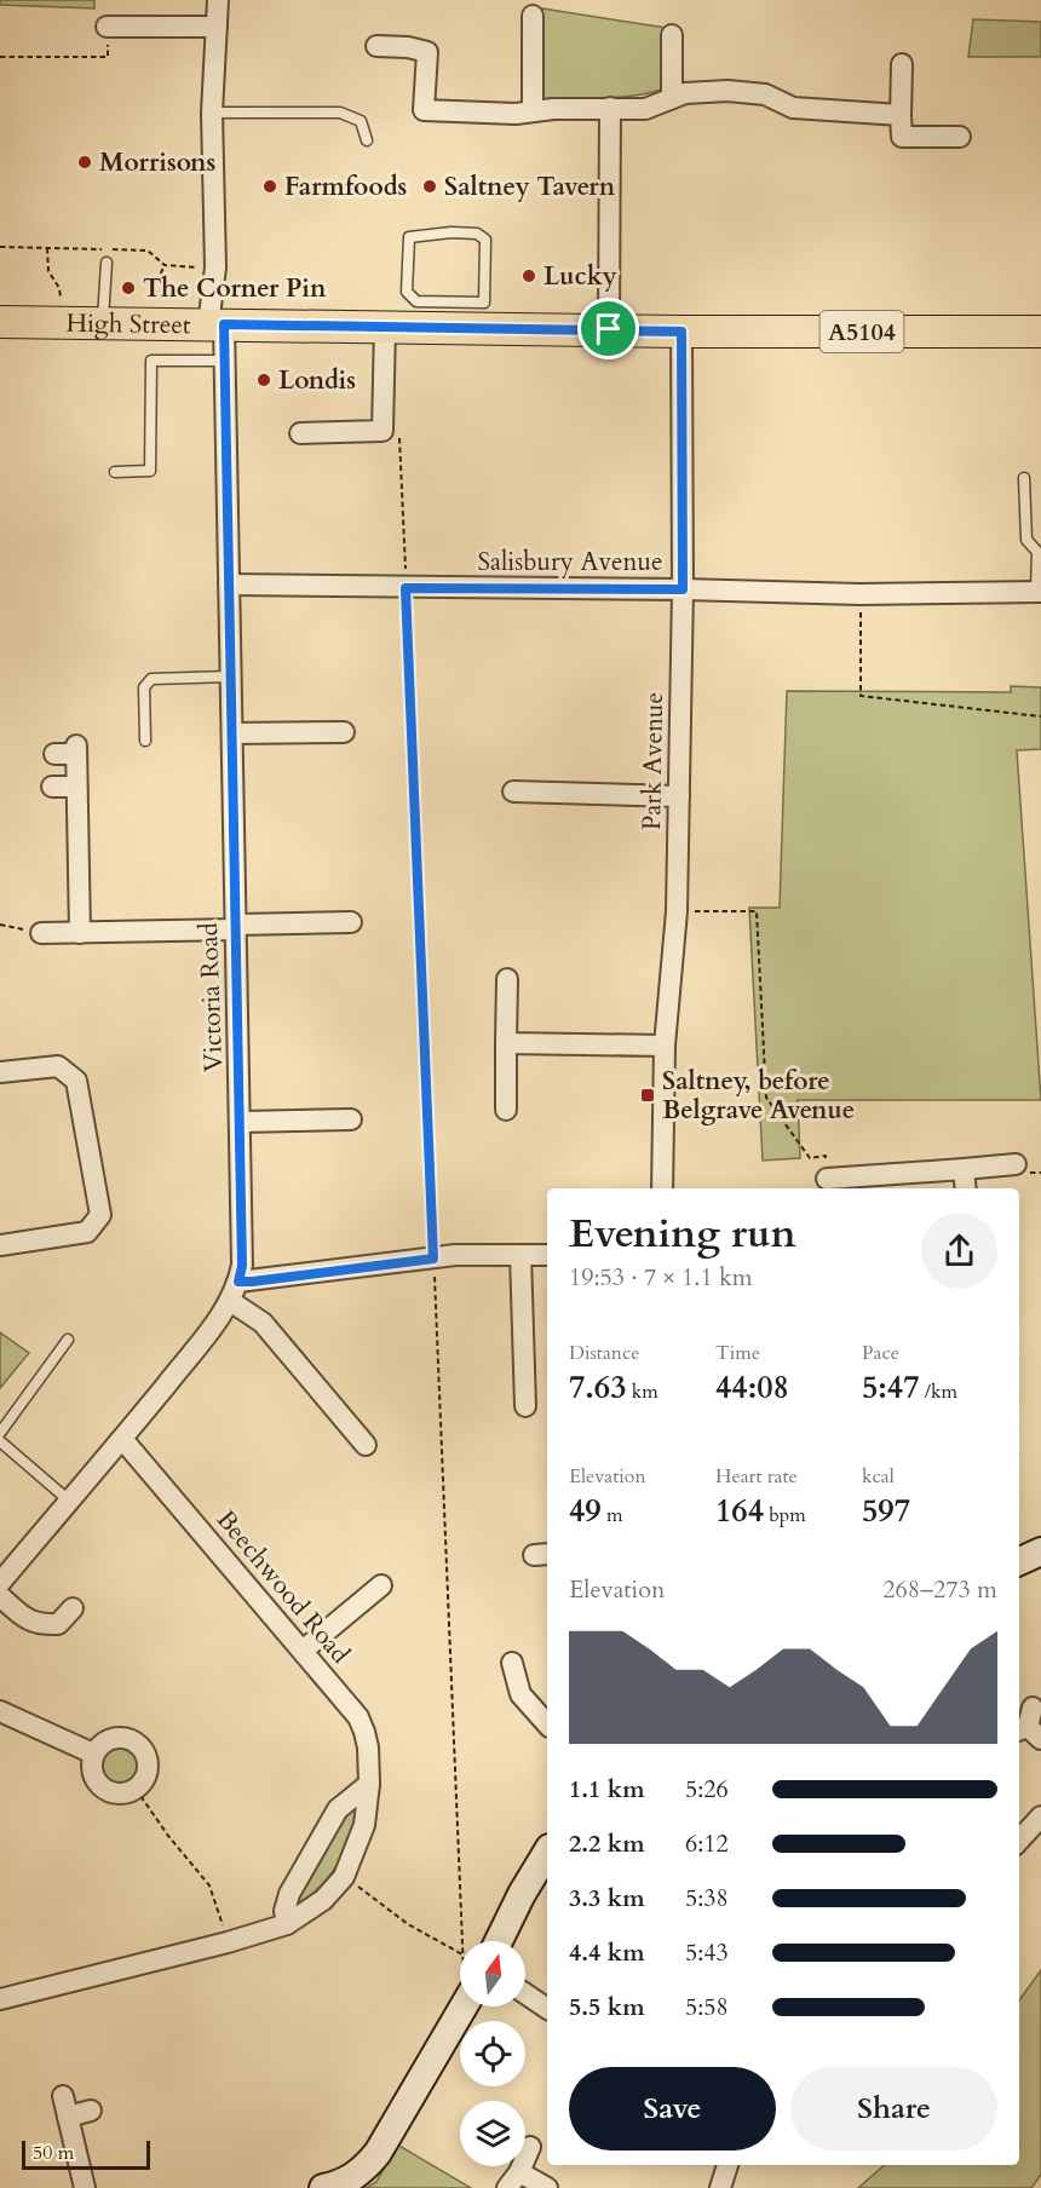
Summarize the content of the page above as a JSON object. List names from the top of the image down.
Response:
{
  "streets": {
    "main road": ["High Street", "A5104"],
    "street": [
      "Salisbury Avenue",
      "Park Avenue",
      "Victoria Road",
      "Beechwood Road"
    ]
  },
  "crossings": [
    ["High Street", "Park Avenue"],
    ["High Street", "Victoria Road"],
    ["Salisbury Avenue", "Park Avenue"],
    ["Salisbury Avenue", "Victoria Road"],
    ["Victoria Road", "Beechwood Road"]
  ],
  "places": {
    "other": [
      "Morrisons",
      "Farmfoods",
      "Saltney Tavern",
      "Lucky",
      "The Corner Pin",
      "Londis"
    ],
    "transit": ["Saltney, before Belgrave Avenue"]
  },
  "scale_bar": "50 m",
  "north": "top",
  "page": {
    "heading": ["Evening run", "19:53 · 7 × 1.1 km"],
    "stats": [
      ["Distance", "7.63 km"],
      ["Time", "44:08"],
      ["Pace", "5:47 /km"],
      ["Elevation", "49 m"],
      ["Heart rate", "164 bpm"],
      ["kcal", "597"]
    ],
    "chart": ["Elevation", "268–273 m"],
    "list": [
      {
        "name": "1.1 km",
        "note": "5:26"
      },
      {
        "name": "2.2 km",
        "note": "6:12"
      },
      {
        "name": "3.3 km",
        "note": "5:38"
      },
      {
        "name": "4.4 km",
        "note": "5:43"
      },
      {
        "name": "5.5 km",
        "note": "5:58"
      }
    ],
    "buttons": ["Save", "Share"],
    "scale": "50 m"
  }
}
